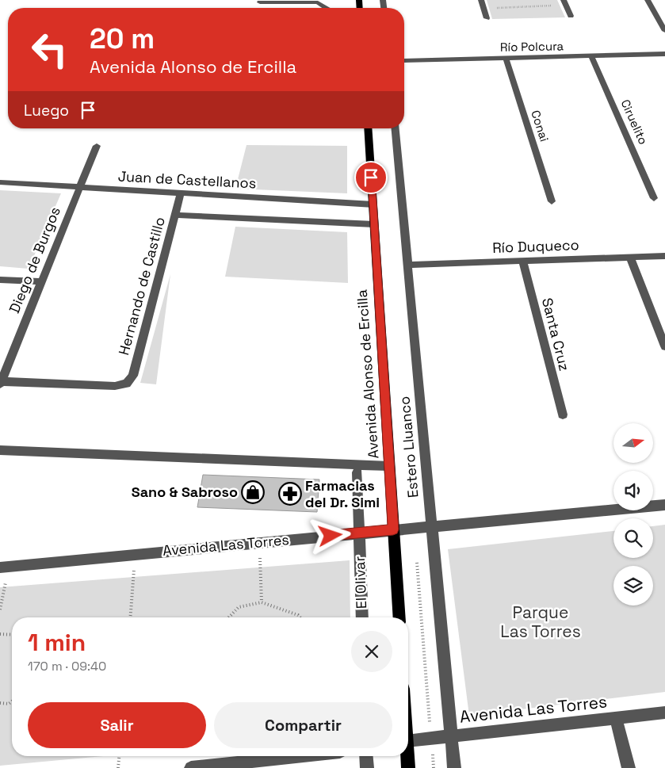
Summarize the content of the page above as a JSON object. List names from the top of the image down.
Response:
{
  "streets": {
    "main road": ["Avenida Alonso de Ercilla"],
    "street": [
      "Río Polcura",
      "Ciruelito",
      "Conai",
      "Juan de Castellanos",
      "Río Duqueco",
      "Diego de Burgos",
      "Hernando de Castillo",
      "Santa Cruz",
      "Estero Lluanco",
      "Avenida Las Torres",
      "El Olivar"
    ]
  },
  "crossings": [
    ["Río Polcura", "Ciruelito"],
    ["Río Polcura", "Conai"],
    ["Juan de Castellanos", "Diego de Burgos"],
    ["Juan de Castellanos", "Hernando de Castillo"],
    ["Juan de Castellanos", "Avenida Alonso de Ercilla"],
    ["Río Duqueco", "Santa Cruz"],
    ["Río Duqueco", "Estero Lluanco"],
    ["Diego de Burgos", "Hernando de Castillo"],
    ["Avenida Alonso de Ercilla", "Avenida Las Torres"],
    ["Estero Lluanco", "Avenida Las Torres"],
    ["Avenida Las Torres", "El Olivar"]
  ],
  "parks": ["Parque Las Torres"],
  "places": {
    "shop": ["Sano & Sabroso"],
    "pharmacy": ["Farmacias del Dr. Simi"]
  },
  "north": "right",
  "page": {
    "turn": ["20 m", "Avenida Alonso de Ercilla"],
    "then": "Luego",
    "heading": ["1 min", "170 m · 09:40"],
    "buttons": ["Salir", "Compartir"]
  }
}
